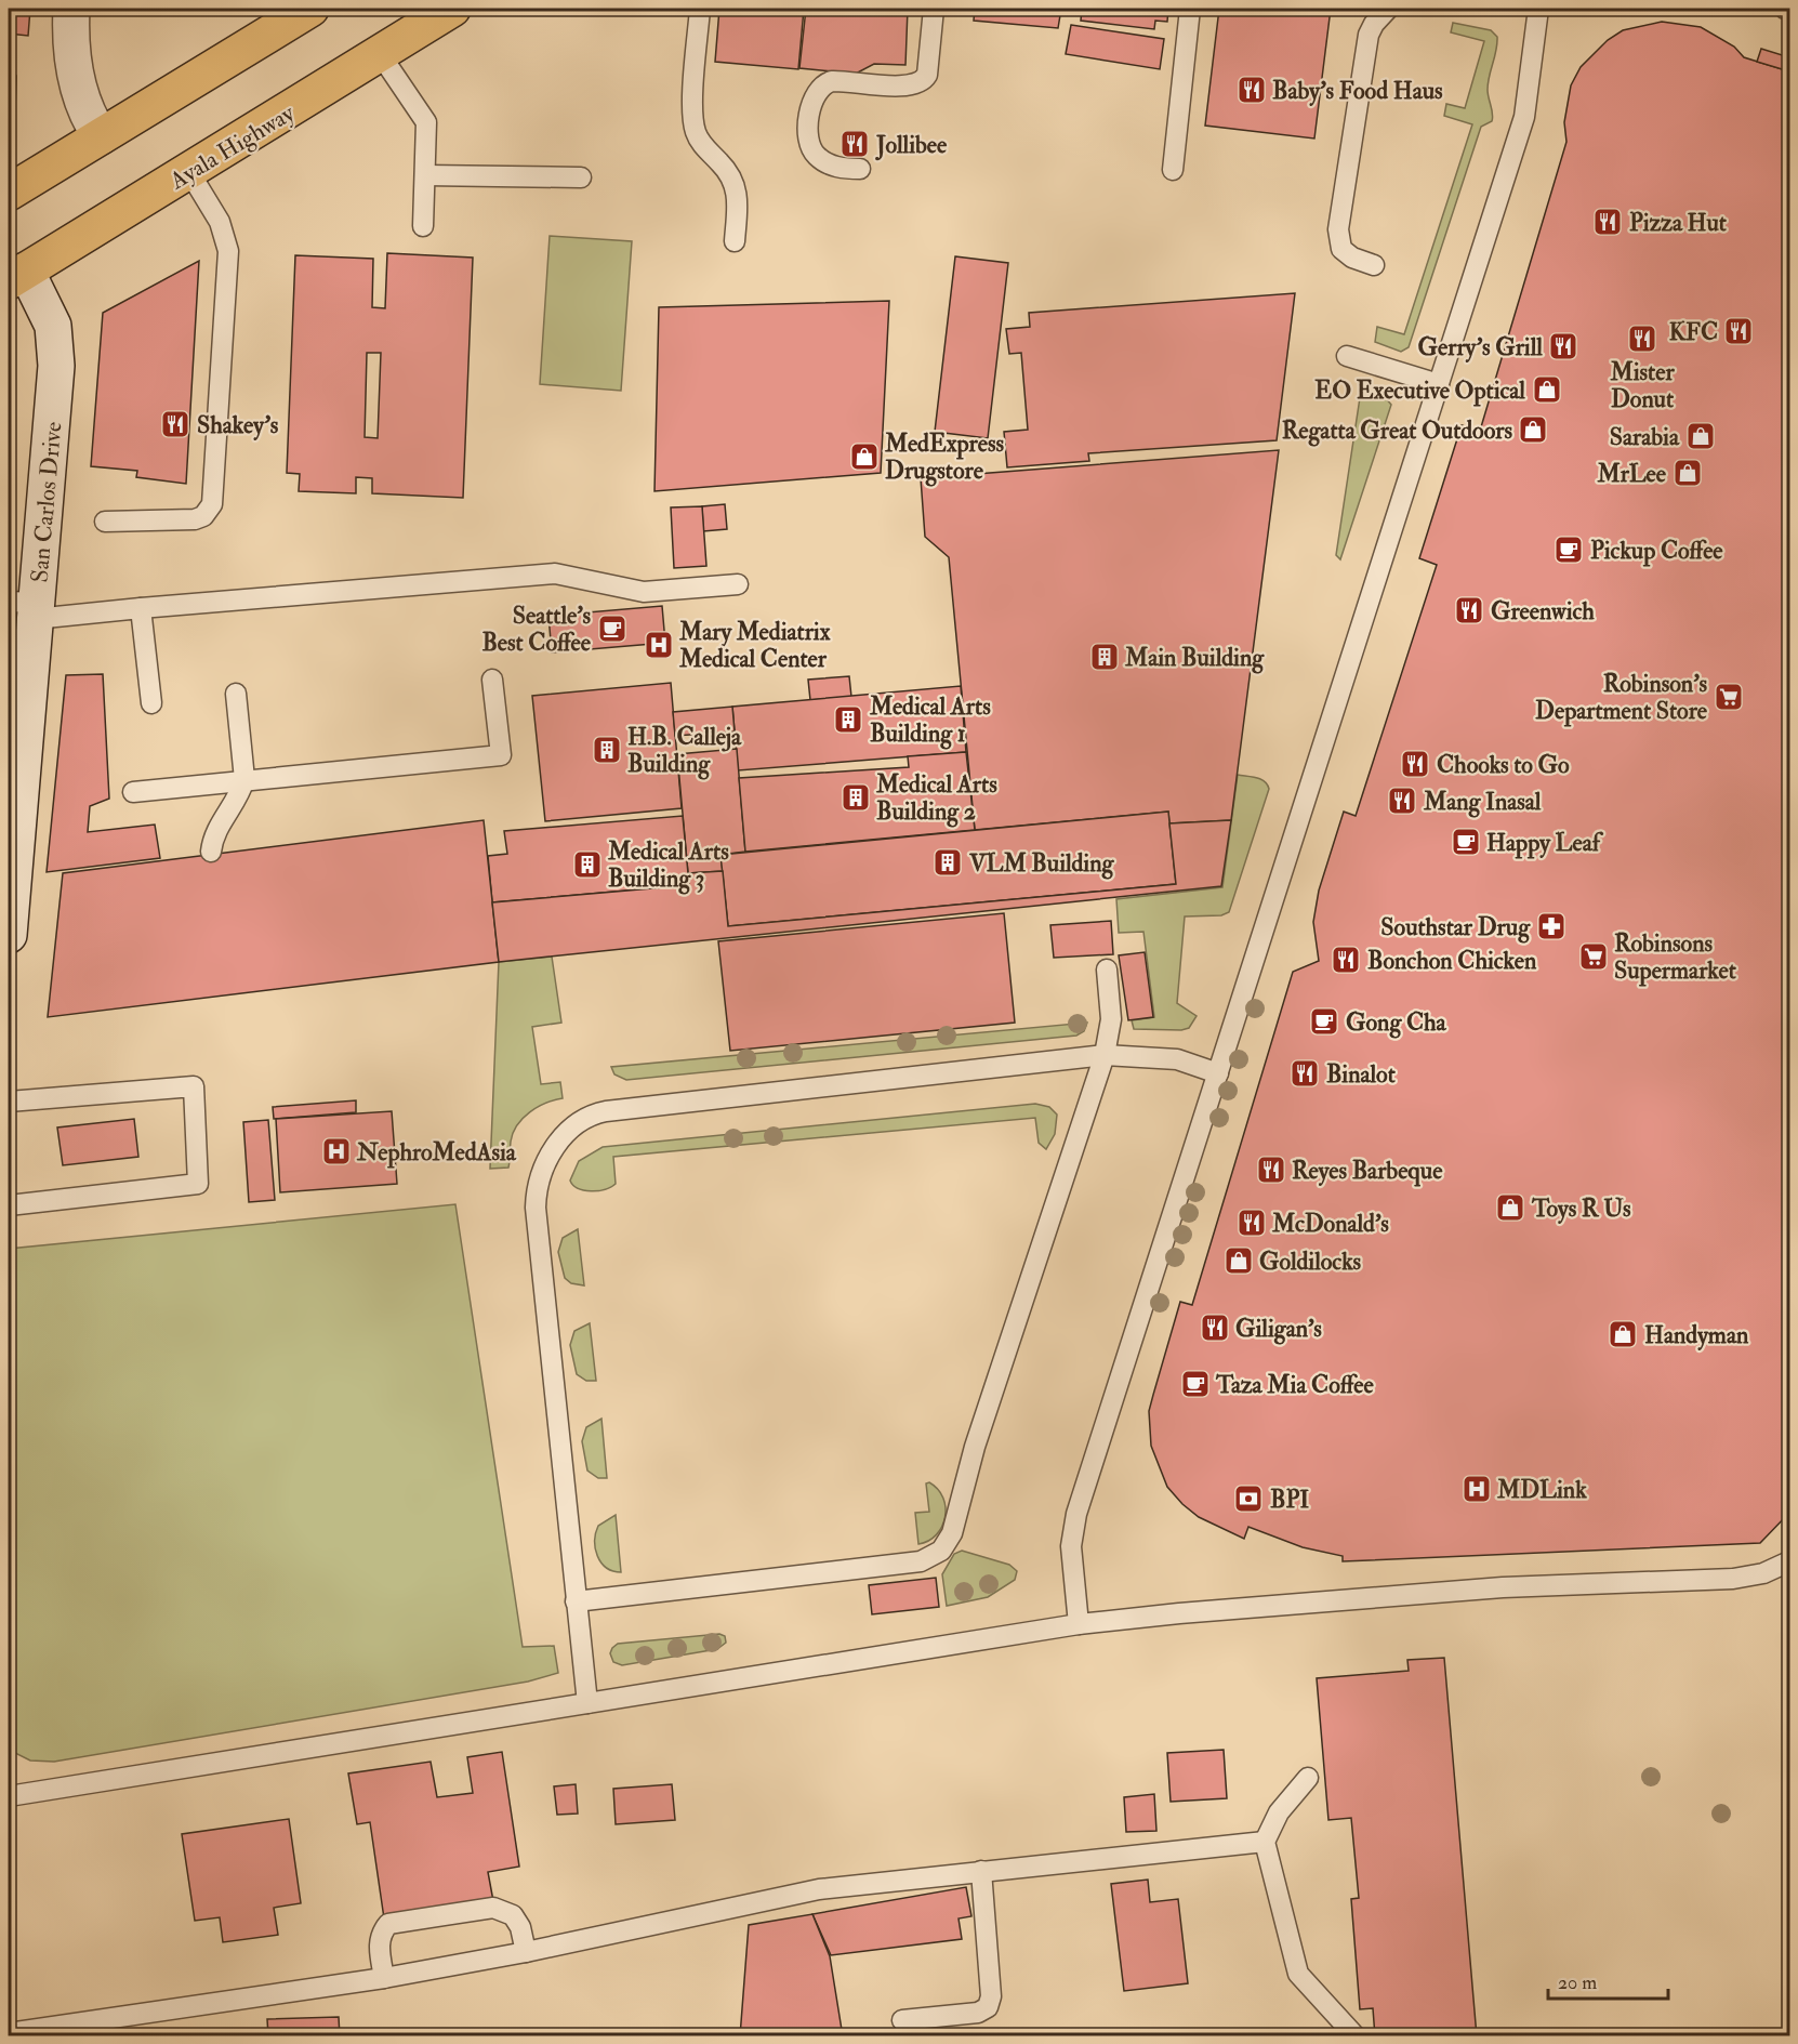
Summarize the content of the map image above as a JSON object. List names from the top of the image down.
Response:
{
  "streets": {
    "highway": ["Ayala Highway"],
    "street": ["San Carlos Drive"]
  },
  "crossings": [
    ["Ayala Highway", "San Carlos Drive"]
  ],
  "places": {
    "restaurant": [
      "Baby's Food Haus",
      "Jollibee",
      "Pizza Hut",
      "KFC",
      "Mister Donut",
      "Gerry's Grill",
      "Shakey's",
      "Greenwich",
      "Chooks to Go",
      "Mang Inasal",
      "Bonchon Chicken",
      "Binalot",
      "Reyes Barbeque",
      "McDonald's",
      "Giligan's"
    ],
    "shop": [
      "EO Executive Optical",
      "Regatta Great Outdoors",
      "Sarabia",
      "MedExpress Drugstore",
      "MrLee",
      "Toys R Us",
      "Goldilocks",
      "Handyman"
    ],
    "cafe": [
      "Pickup Coffee",
      "Seattle's Best Coffee",
      "Happy Leaf",
      "Gong Cha",
      "Taza Mia Coffee"
    ],
    "hospital": ["Mary Mediatrix Medical Center", "NephroMedAsia", "MDLink"],
    "building": [
      "Main Building",
      "Medical Arts Building 1",
      "H.B. Calleja Building",
      "Medical Arts Building 2",
      "VLM Building",
      "Medical Arts Building 3"
    ],
    "supermarket": ["Robinson's Department Store", "Robinsons Supermarket"],
    "pharmacy": ["Southstar Drug"],
    "bank": ["BPI"]
  },
  "scale_bar": "20 m"
}
